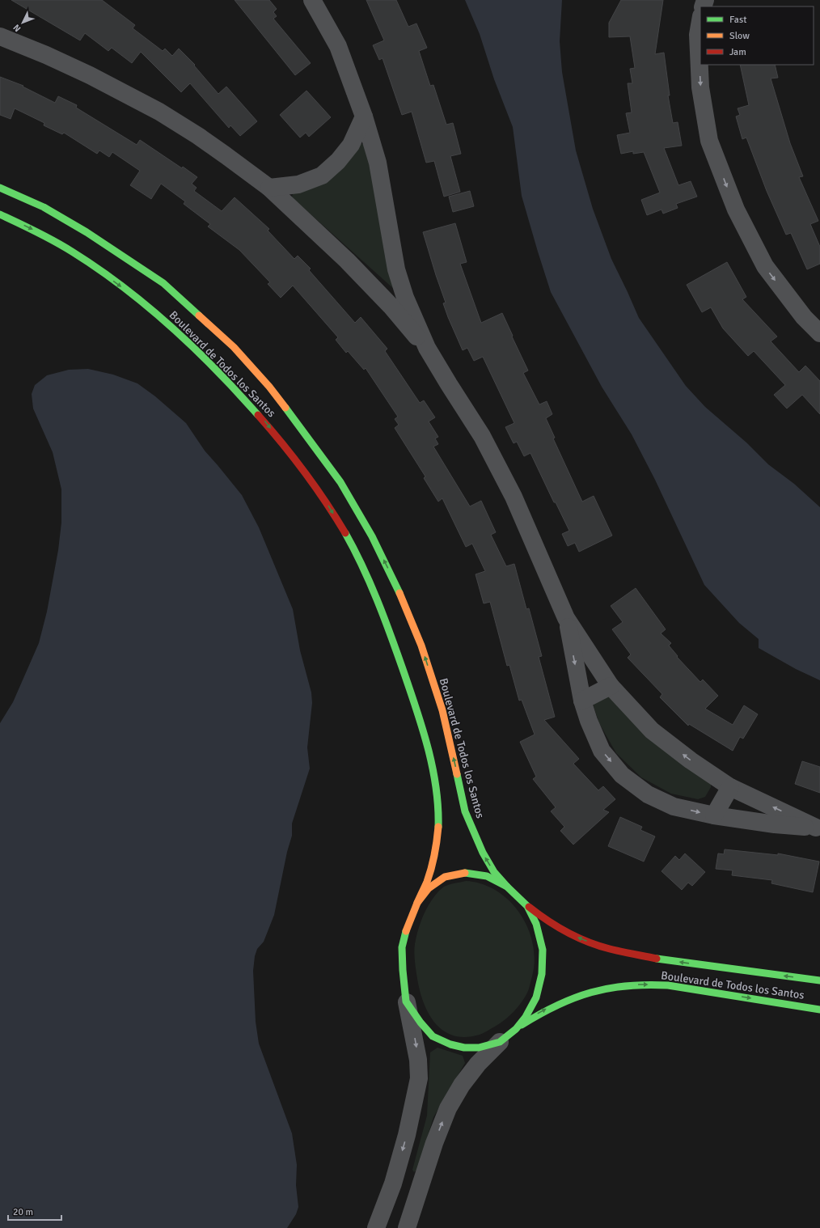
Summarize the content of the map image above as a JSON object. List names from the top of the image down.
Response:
{
  "streets": {
    "street": ["Boulevard de Todos los Santos"]
  },
  "legend": ["Fast", "Slow", "Jam"],
  "scale_bar": "20 m",
  "north": "bottom left"
}
